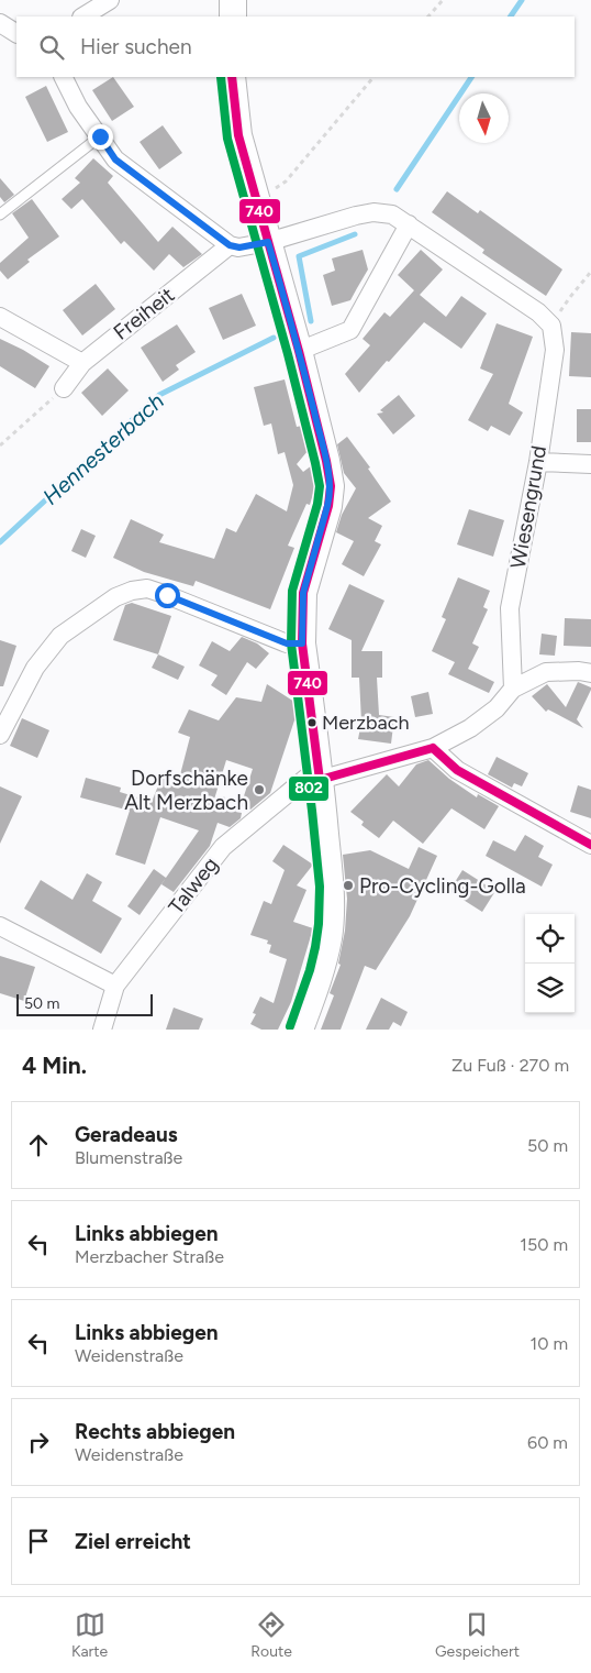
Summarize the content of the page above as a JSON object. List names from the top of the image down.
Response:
{
  "streets": {
    "street": ["Freiheit", "Wiesengrund", "Talweg"]
  },
  "water": ["Hennesterbach"],
  "places": ["Merzbach", "Dorfschänke Alt Merzbach", "Pro-Cycling-Golla"],
  "lines": ["transit line 740", "transit line 802"],
  "scale_bar": "50 m",
  "north": "bottom",
  "page": {
    "search": "Hier suchen",
    "scale": "50 m",
    "heading": ["4 Min.", "Zu Fuß · 270 m"],
    "list": [
      ["Geradeaus", "Blumenstraße", "50 m"],
      ["Links abbiegen", "Merzbacher Straße", "150 m"],
      ["Links abbiegen", "Weidenstraße", "10 m"],
      ["Rechts abbiegen", "Weidenstraße", "60 m"],
      "Ziel erreicht"
    ],
    "nav": ["Karte", "Route", "Gespeichert"]
  }
}
